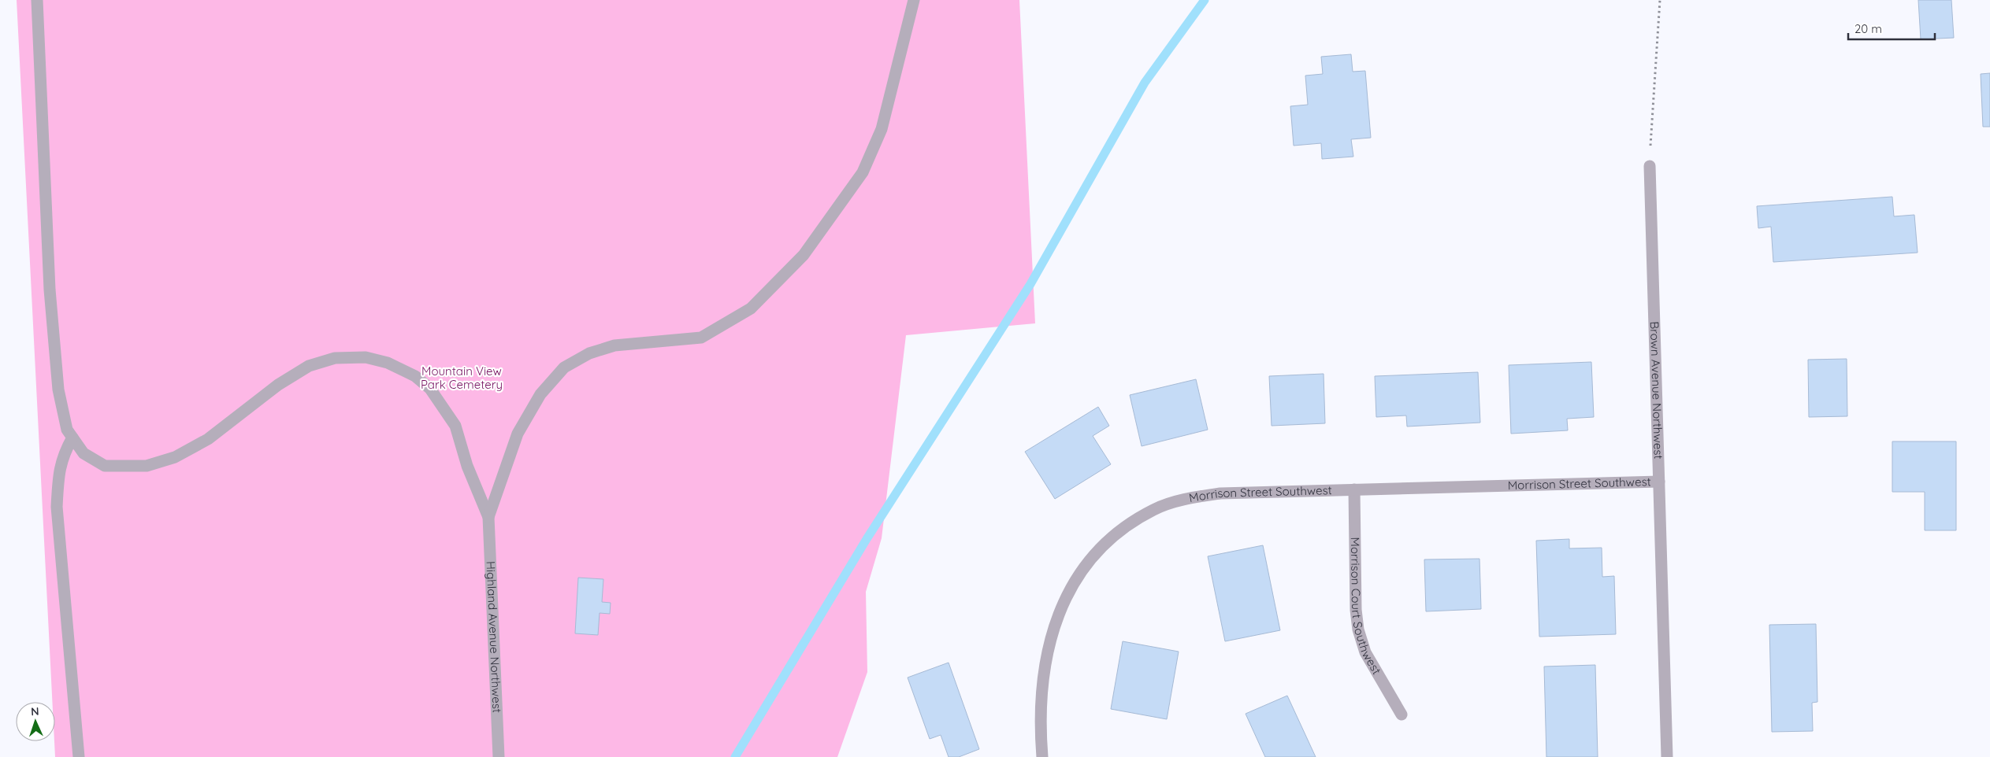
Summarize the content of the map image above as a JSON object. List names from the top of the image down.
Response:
{
  "streets": {
    "street": [
      "Brown Avenue Northwest",
      "Morrison Street Southwest",
      "Morrison Court Southwest",
      "Highland Avenue Northwest"
    ]
  },
  "crossings": [
    ["Brown Avenue Northwest", "Morrison Street Southwest"],
    ["Morrison Street Southwest", "Morrison Court Southwest"]
  ],
  "parks": ["Mountain View Park Cemetery"],
  "scale_bar": "20 m",
  "north": "top"
}
